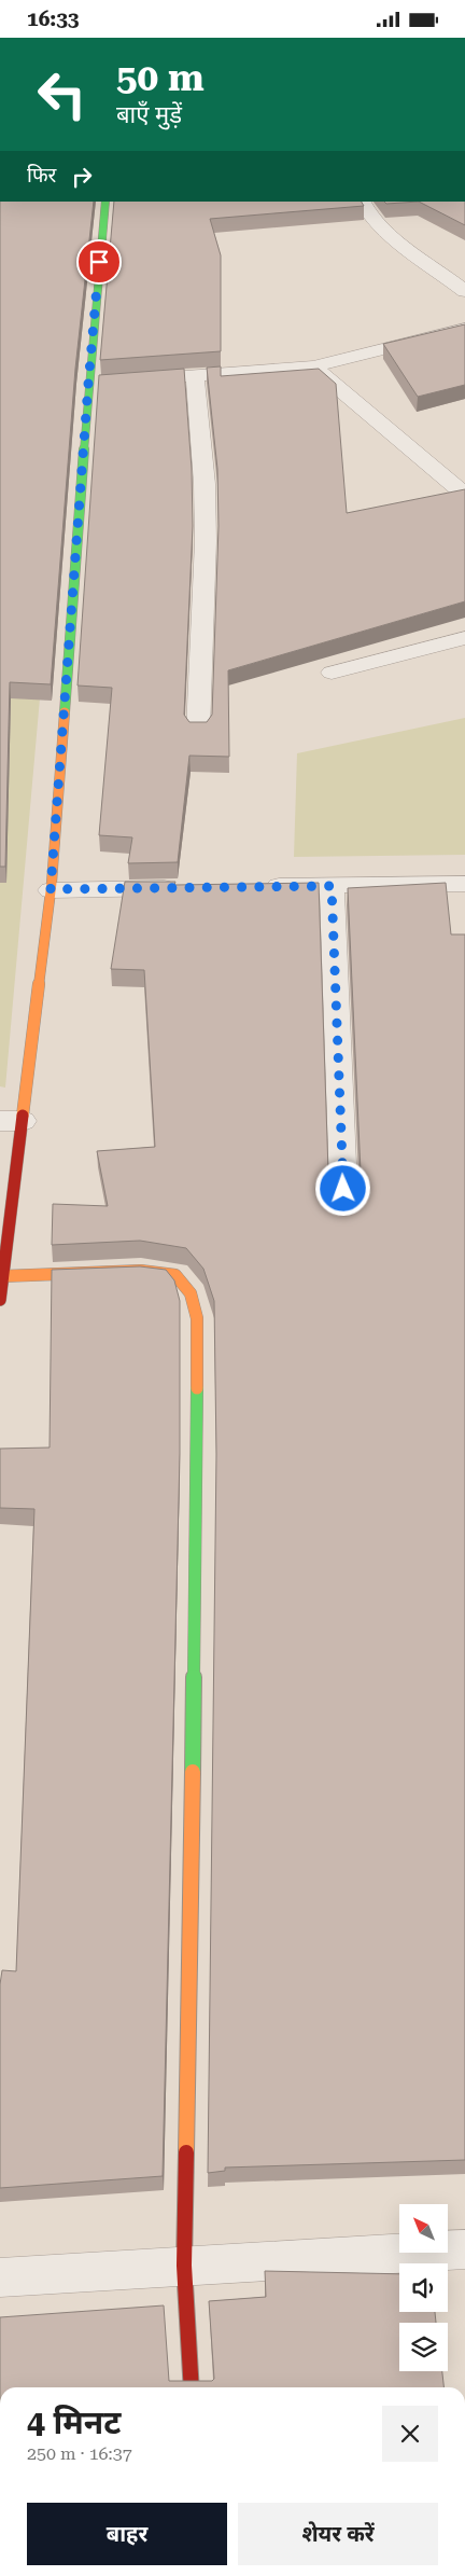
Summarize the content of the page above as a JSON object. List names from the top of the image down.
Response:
{
  "north": "top left",
  "page": {
    "status": "16:33",
    "turn": ["50 m", "बाएँ मुड़ें"],
    "then": "फिर",
    "heading": ["4 मिनट", "250 m · 16:37"],
    "buttons": ["बाहर", "शेयर करें"]
  }
}
